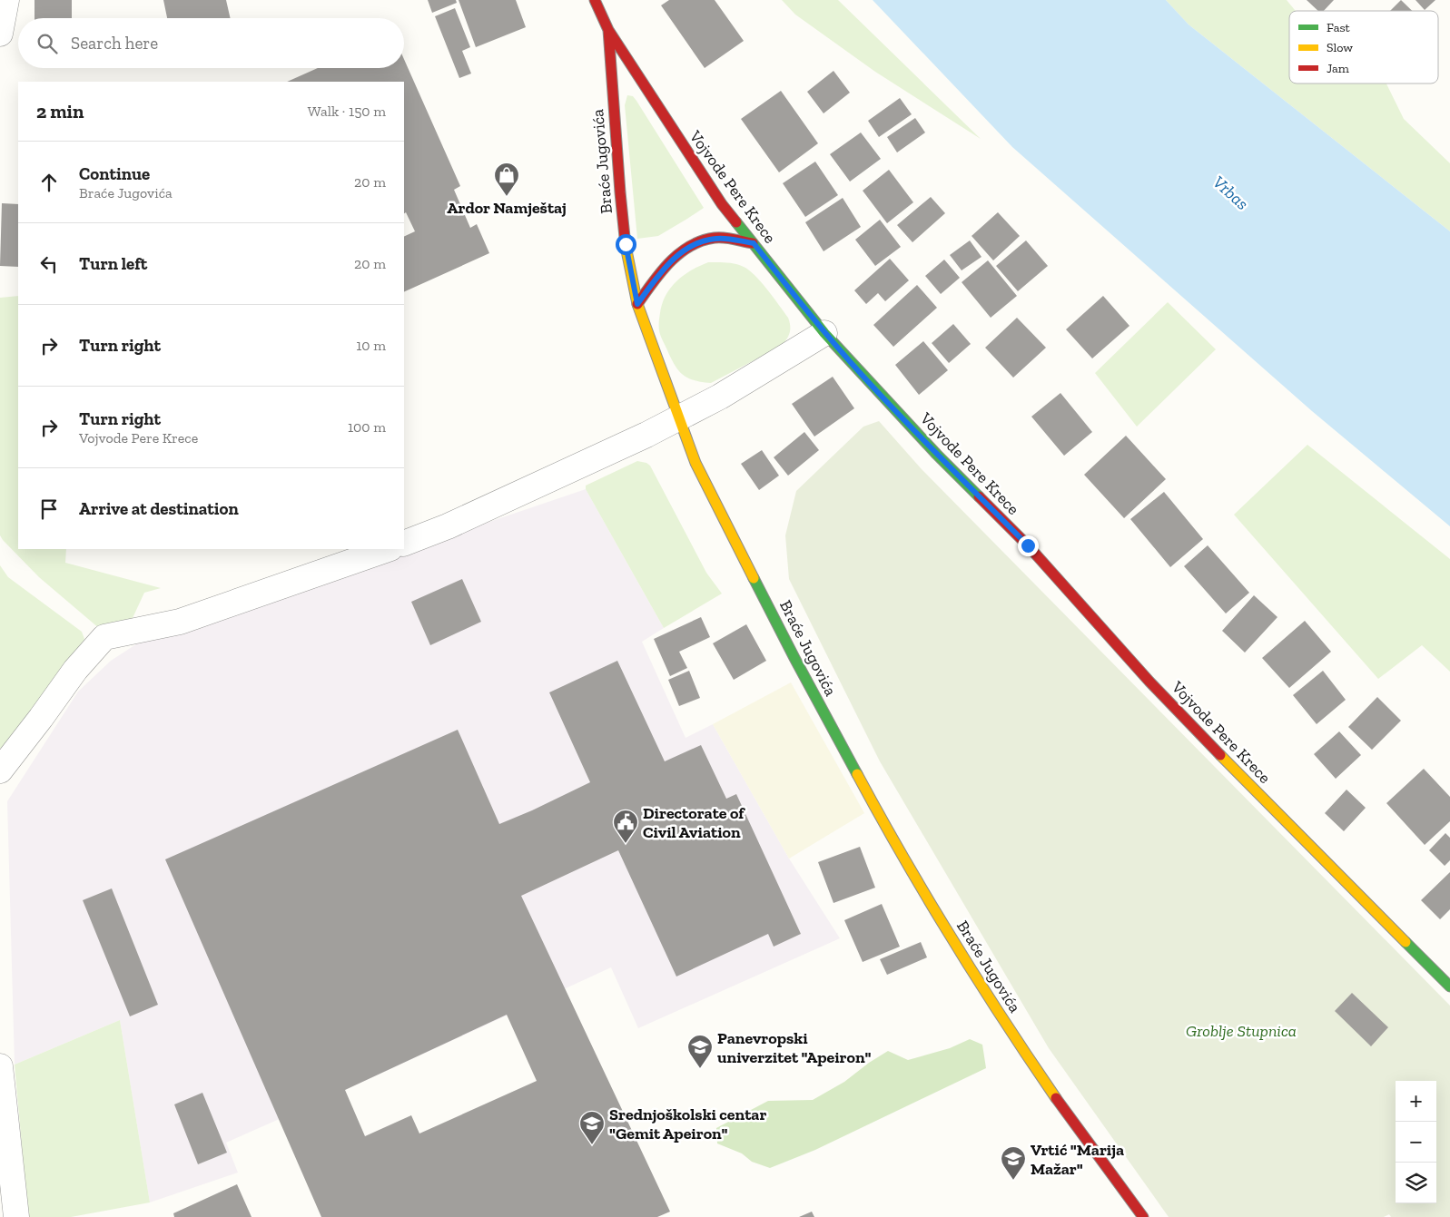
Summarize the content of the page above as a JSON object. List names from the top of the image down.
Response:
{
  "streets": {
    "street": ["Braće Jugovića", "Vojvode Pere Krece"]
  },
  "crossings": [
    ["Braće Jugovića", "Vojvode Pere Krece"]
  ],
  "water": ["Vrbas"],
  "parks": ["Groblje Stupnica"],
  "places": {
    "shop": ["Ardor Namještaj"],
    "public building": ["Directorate of Civil Aviation"],
    "school or university": ["Panevropski univerzitet \"Apeiron\"", "Srednjoškolski centar \"Gemit Apeiron\"", "Vrtić \"Marija Mažar\""]
  },
  "legend": ["Fast", "Slow", "Jam"],
  "page": {
    "search": "Search here",
    "heading": ["2 min", "Walk · 150 m"],
    "list": [
      ["Continue", "Braće Jugovića", "20 m"],
      ["Turn left", "20 m"],
      ["Turn right", "10 m"],
      ["Turn right", "Vojvode Pere Krece", "100 m"],
      "Arrive at destination"
    ],
    "map_buttons": ["+", "−"]
  }
}
